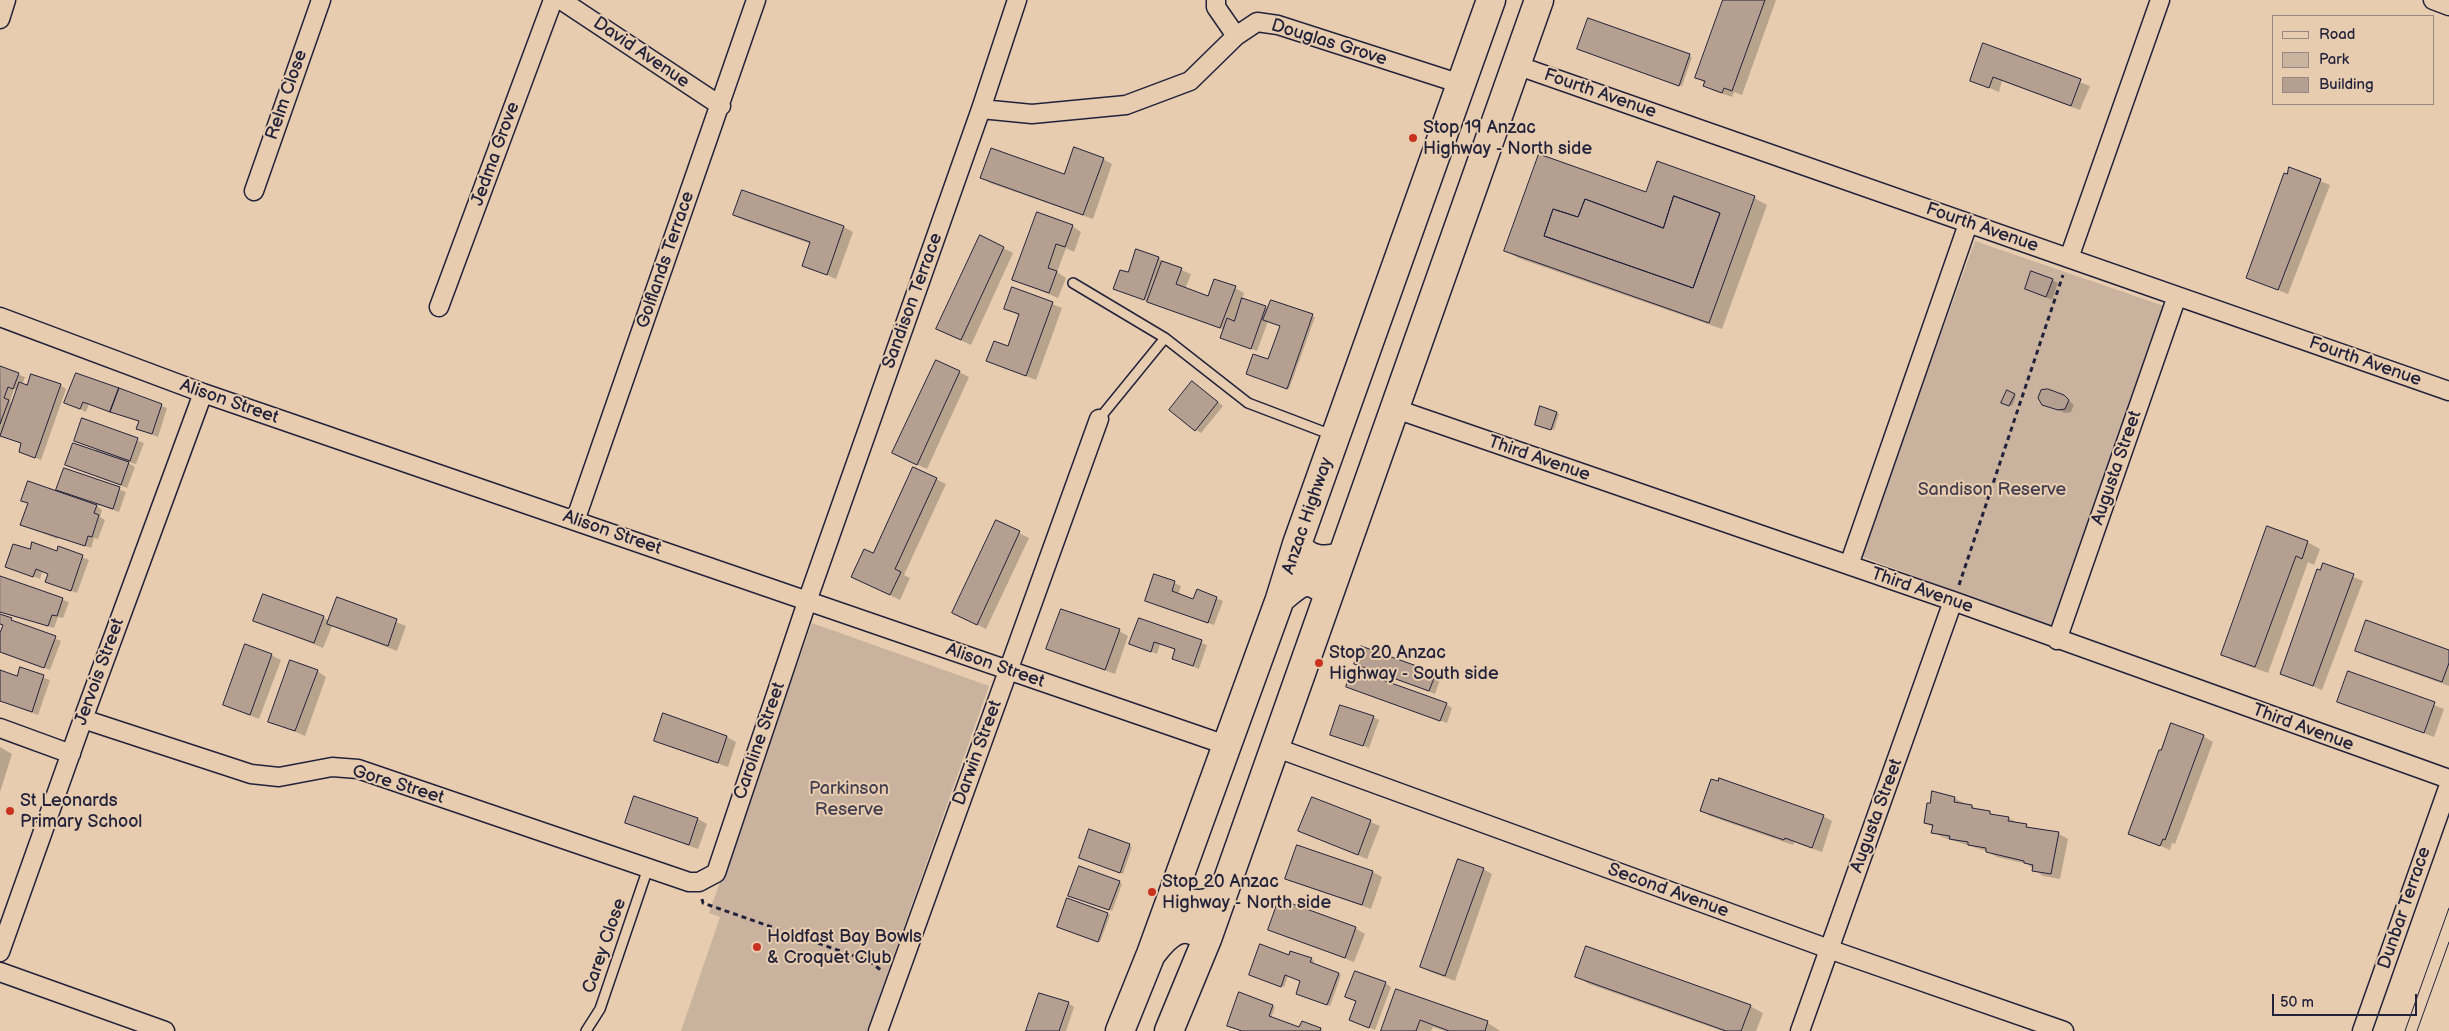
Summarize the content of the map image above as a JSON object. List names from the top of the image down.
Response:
{
  "streets": {
    "highway": ["Anzac Highway"],
    "street": [
      "Douglas Grove",
      "David Avenue",
      "Fourth Avenue",
      "Relm Close",
      "Jedma Grove",
      "Golflands Terrace",
      "Sandison Terrace",
      "Alison Street",
      "Third Avenue",
      "Augusta Street",
      "Jervois Street",
      "Caroline Street",
      "Darwin Street",
      "Gore Street",
      "Second Avenue",
      "Dunbar Terrace"
    ],
    "lane": ["Carey Close"]
  },
  "crossings": [
    ["Douglas Grove", "Sandison Terrace"],
    ["Douglas Grove", "Anzac Highway"],
    ["David Avenue", "Golflands Terrace"],
    ["Fourth Avenue", "Augusta Street"],
    ["Golflands Terrace", "Alison Street"],
    ["Sandison Terrace", "Alison Street"],
    ["Sandison Terrace", "Caroline Street"],
    ["Alison Street", "Anzac Highway"],
    ["Alison Street", "Jervois Street"],
    ["Alison Street", "Caroline Street"],
    ["Alison Street", "Darwin Street"],
    ["Third Avenue", "Augusta Street"],
    ["Augusta Street", "Second Avenue"],
    ["Jervois Street", "Gore Street"],
    ["Caroline Street", "Gore Street"],
    ["Gore Street", "Carey Close"]
  ],
  "parks": ["Sandison Reserve", "Parkinson Reserve"],
  "places": [
    "Stop 19 Anzac Highway - North side",
    "Stop 20 Anzac Highway - South side",
    "St Leonards Primary School",
    "Stop 20 Anzac Highway - North side",
    "Holdfast Bay Bowls & Croquet Club"
  ],
  "legend": ["Road", "Park", "Building"],
  "scale_bar": "50 m"
}
